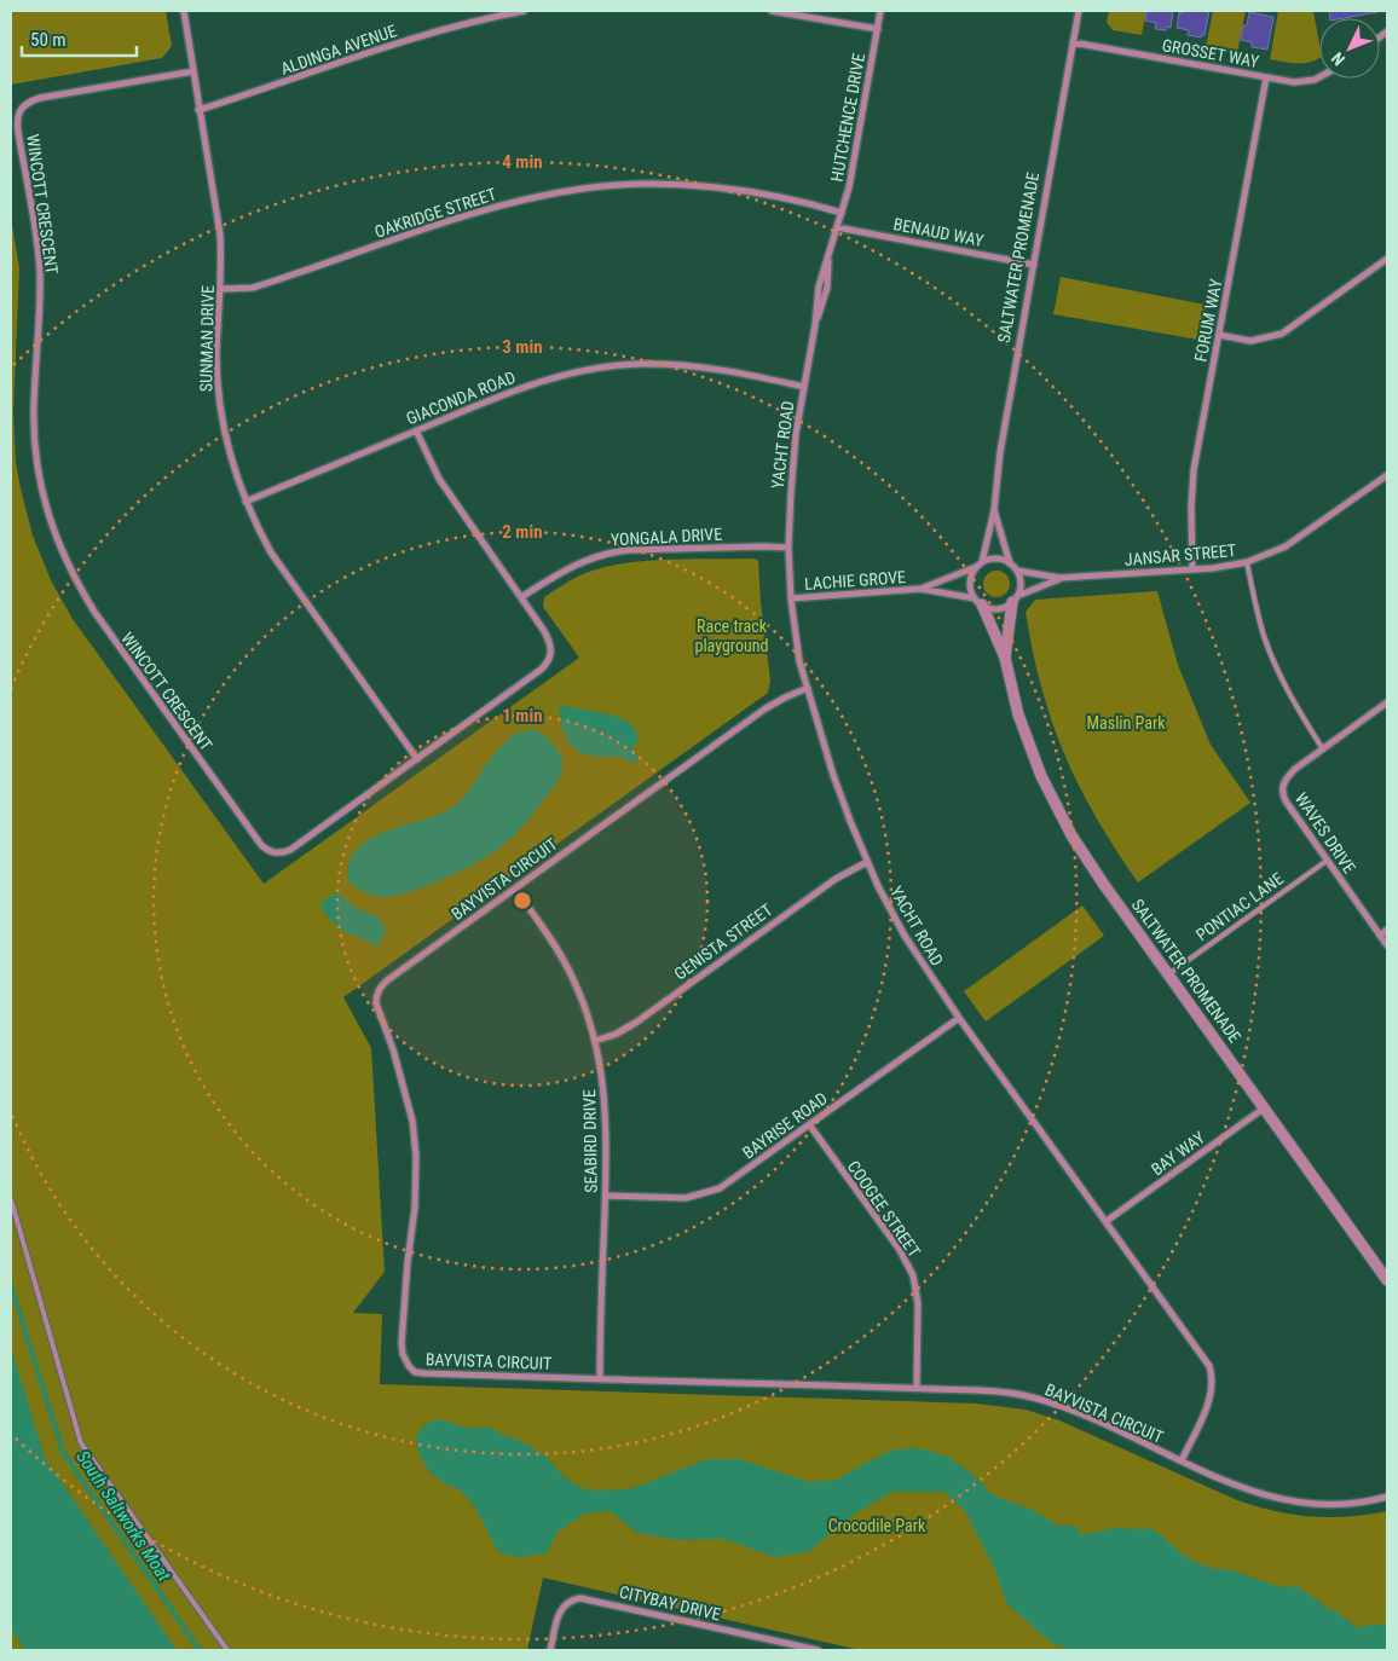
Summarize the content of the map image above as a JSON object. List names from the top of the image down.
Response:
{
  "streets": {
    "street": [
      "ALDINGA AVENUE",
      "GROSSET WAY",
      "HUTCHENCE DRIVE",
      "WINCOTT CRESCENT",
      "OAKRIDGE STREET",
      "BENAUD WAY",
      "SALTWATER PROMENADE",
      "FORUM WAY",
      "SUNMAN DRIVE",
      "GIACONDA ROAD",
      "YACHT ROAD",
      "YONGALA DRIVE",
      "JANSAR STREET",
      "LACHIE GROVE",
      "WAVES DRIVE",
      "BAYVISTA CIRCUIT",
      "GENISTA STREET",
      "BAYRISE ROAD",
      "SEABIRD DRIVE",
      "BAY WAY",
      "COOGEE STREET",
      "CITYBAY DRIVE"
    ],
    "lane": ["PONTIAC LANE"]
  },
  "crossings": [
    ["ALDINGA AVENUE", "SUNMAN DRIVE"],
    ["GROSSET WAY", "SALTWATER PROMENADE"],
    ["GROSSET WAY", "FORUM WAY"],
    ["HUTCHENCE DRIVE", "OAKRIDGE STREET"],
    ["HUTCHENCE DRIVE", "BENAUD WAY"],
    ["HUTCHENCE DRIVE", "YACHT ROAD"],
    ["WINCOTT CRESCENT", "SUNMAN DRIVE"],
    ["WINCOTT CRESCENT", "GIACONDA ROAD"],
    ["WINCOTT CRESCENT", "YONGALA DRIVE"],
    ["OAKRIDGE STREET", "SUNMAN DRIVE"],
    ["BENAUD WAY", "SALTWATER PROMENADE"],
    ["BENAUD WAY", "YACHT ROAD"],
    ["SALTWATER PROMENADE", "JANSAR STREET"],
    ["SALTWATER PROMENADE", "LACHIE GROVE"],
    ["SALTWATER PROMENADE", "PONTIAC LANE"],
    ["SALTWATER PROMENADE", "BAY WAY"],
    ["FORUM WAY", "JANSAR STREET"],
    ["SUNMAN DRIVE", "GIACONDA ROAD"],
    ["GIACONDA ROAD", "YACHT ROAD"],
    ["YACHT ROAD", "YONGALA DRIVE"],
    ["YACHT ROAD", "LACHIE GROVE"],
    ["YACHT ROAD", "BAYVISTA CIRCUIT"],
    ["YACHT ROAD", "GENISTA STREET"],
    ["YACHT ROAD", "BAYRISE ROAD"],
    ["YACHT ROAD", "BAY WAY"],
    ["JANSAR STREET", "LACHIE GROVE"],
    ["WAVES DRIVE", "PONTIAC LANE"],
    ["BAYVISTA CIRCUIT", "SEABIRD DRIVE"],
    ["BAYVISTA CIRCUIT", "COOGEE STREET"],
    ["GENISTA STREET", "SEABIRD DRIVE"],
    ["BAYRISE ROAD", "SEABIRD DRIVE"],
    ["BAYRISE ROAD", "COOGEE STREET"]
  ],
  "water": ["South Saltworks Moat"],
  "parks": ["Race track playground", "Maslin Park", "Crocodile Park"],
  "scale_bar": "50 m",
  "north": "bottom left",
  "rings": [
    "4 min",
    "3 min",
    "2 min",
    "1 min"
  ]
}
